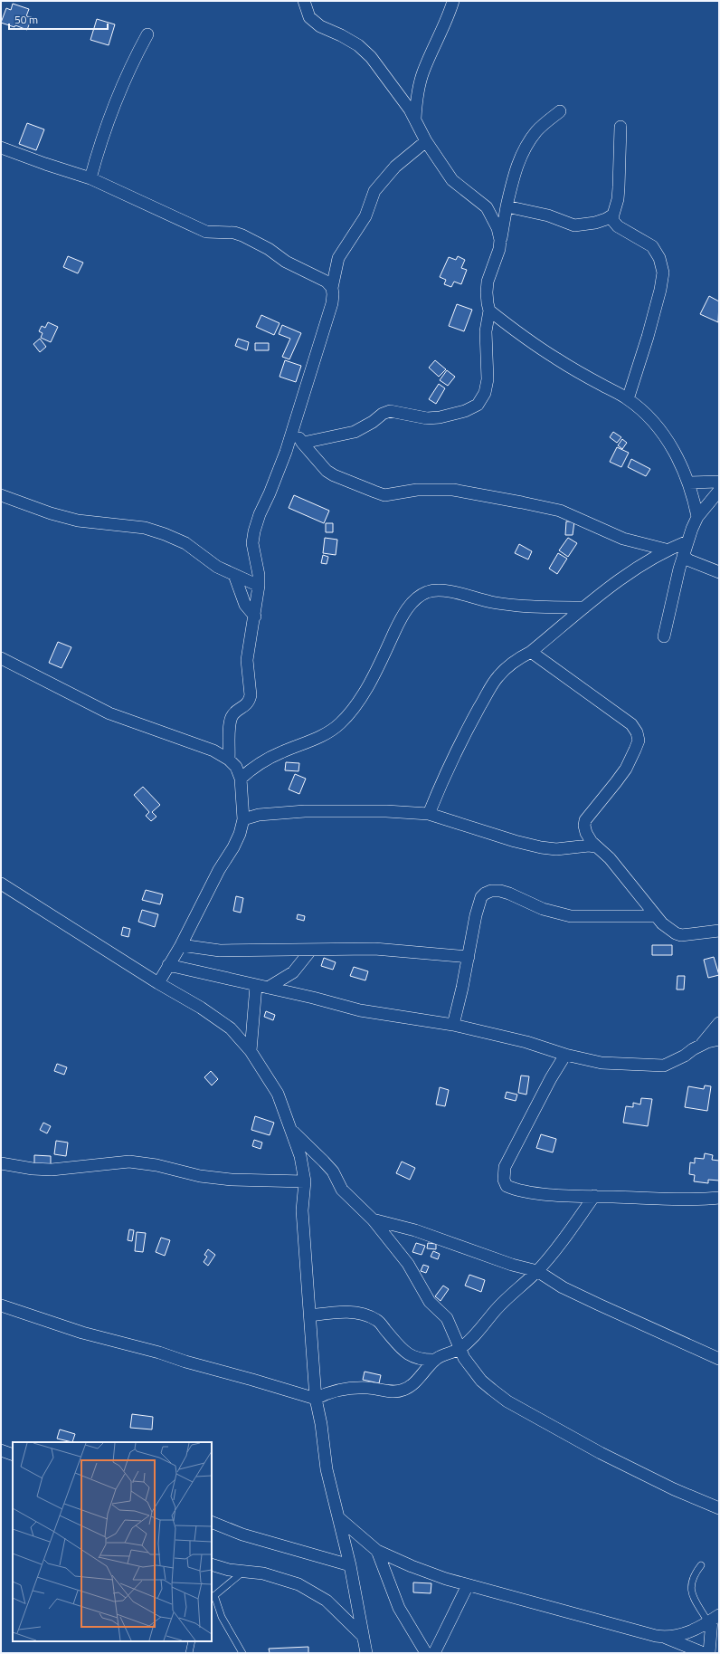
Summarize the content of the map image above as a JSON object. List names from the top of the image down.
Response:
{
  "scale_bar": "50 m"
}
